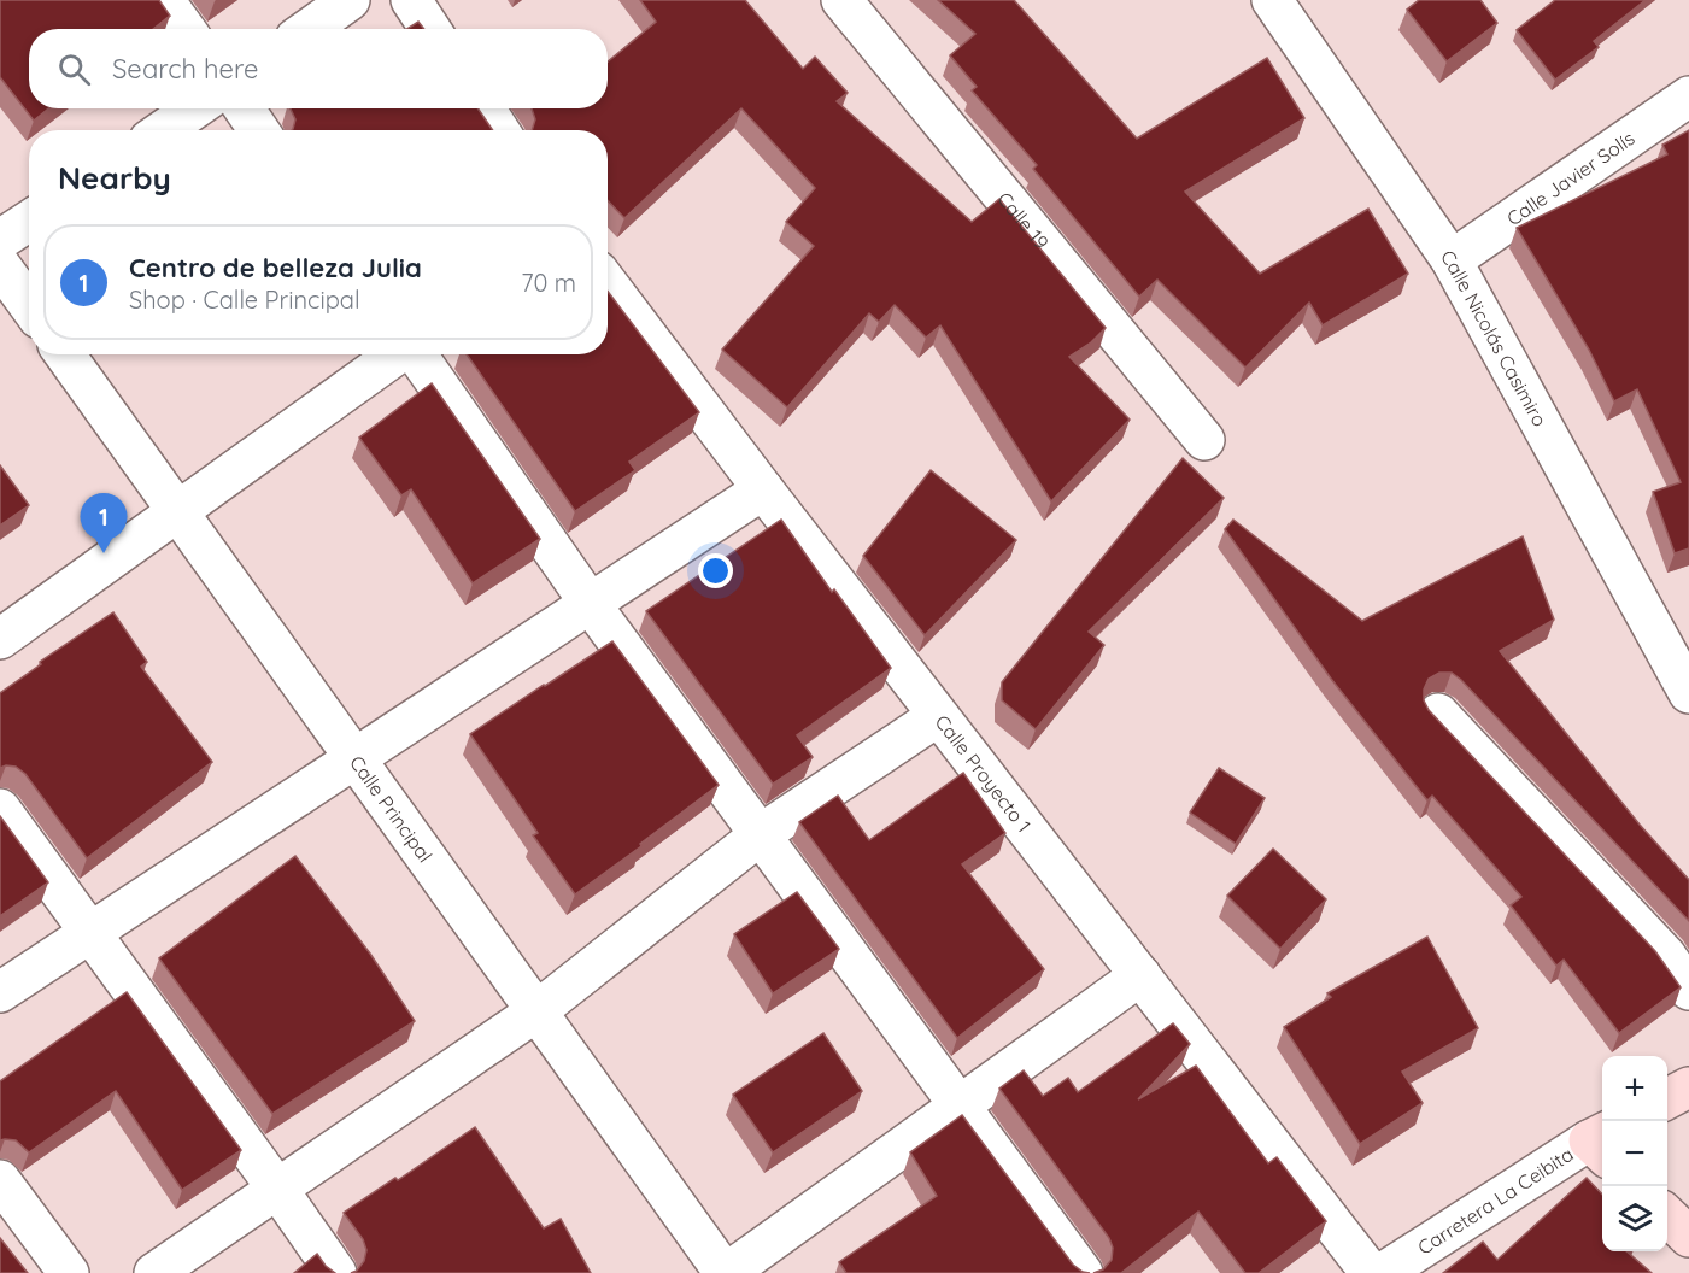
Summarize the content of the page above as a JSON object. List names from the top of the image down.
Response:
{
  "streets": {
    "street": [
      "Calle Javier Solís",
      "Calle 19",
      "Calle Nicolás Casimiro",
      "Calle Proyecto 1",
      "Calle Principal",
      "Carretera La Ceibita"
    ]
  },
  "crossings": [
    ["Calle Javier Solís", "Calle Nicolás Casimiro"]
  ],
  "page": {
    "search": "Search here",
    "heading": "Nearby",
    "list": [
      {
        "mark": "1",
        "name": "Centro de belleza Julia",
        "note": "Shop · Calle Principal",
        "value": "70 m"
      }
    ],
    "pins": "1",
    "map_buttons": ["+", "−"]
  }
}
